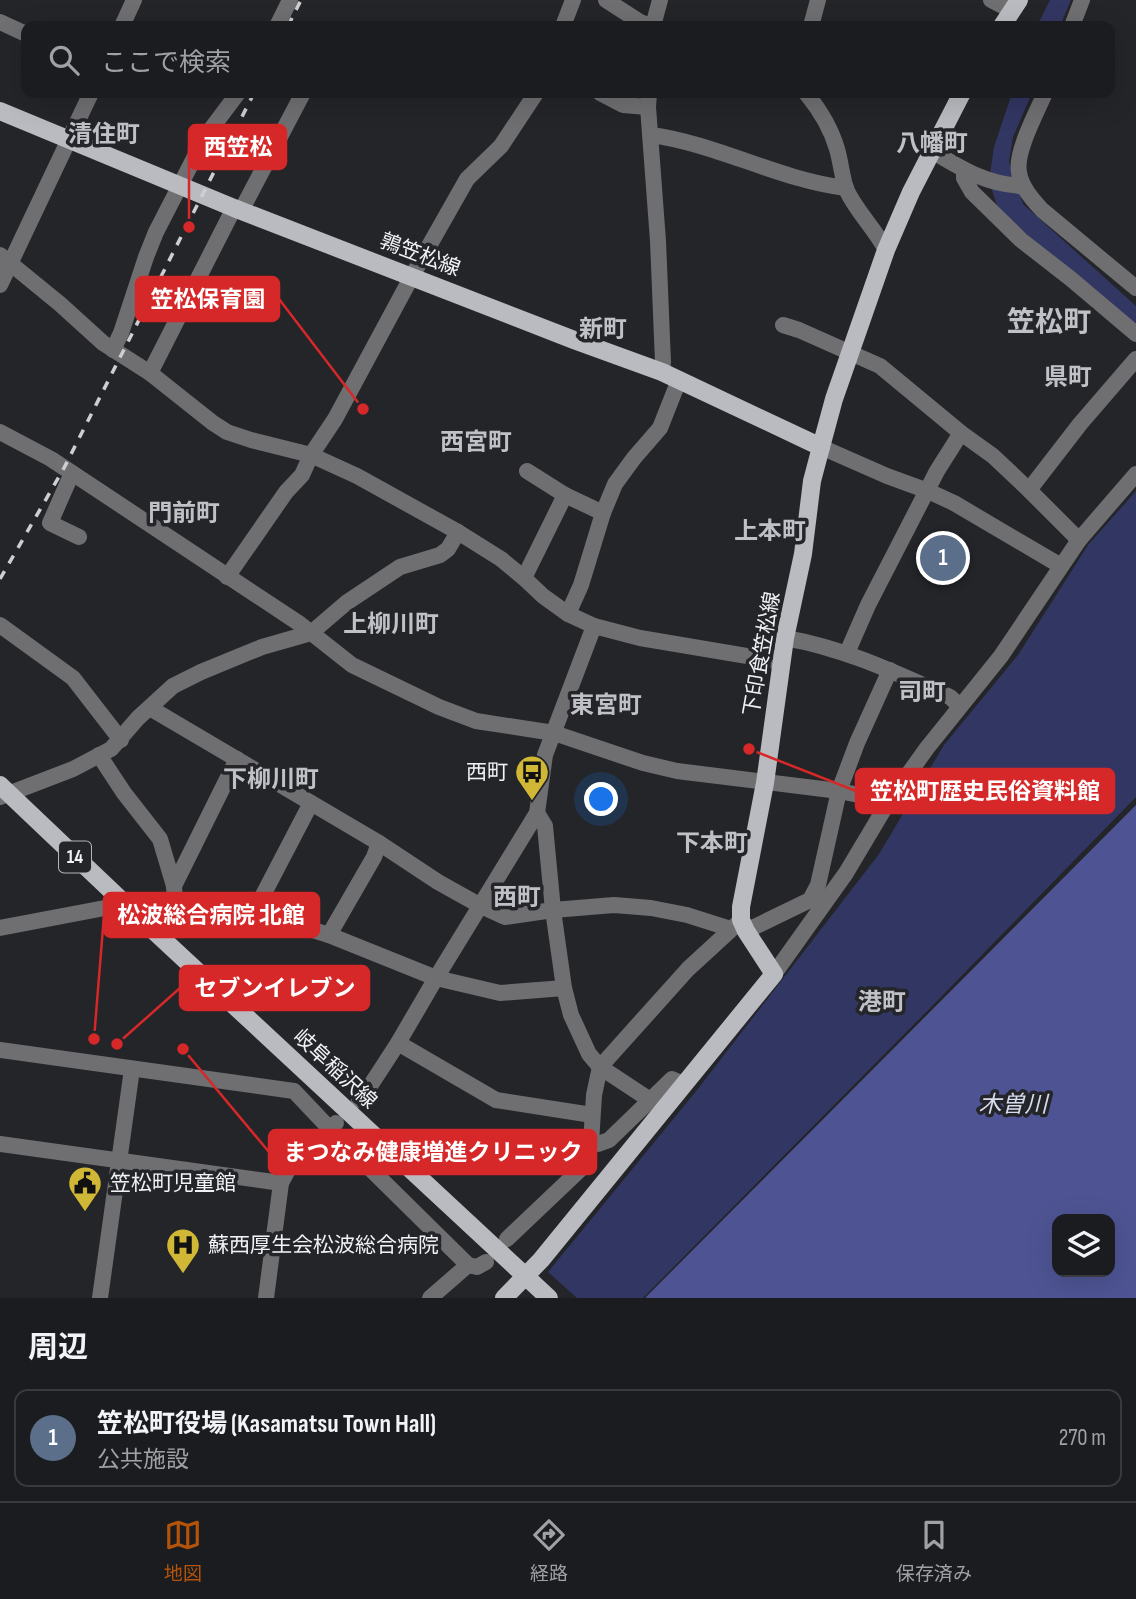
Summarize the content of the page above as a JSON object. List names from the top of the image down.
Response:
{
  "streets": {
    "main road": [
      "鶉笠松線",
      "下印食笠松線",
      "14",
      "岐阜稲沢線"
    ]
  },
  "crossings": [
    ["鶉笠松線", "下印食笠松線"]
  ],
  "districts": [
    "清住町",
    "八幡町",
    "笠松町",
    "新町",
    "県町",
    "西宮町",
    "門前町",
    "上本町",
    "上柳川町",
    "司町",
    "東宮町",
    "下柳川町",
    "下本町",
    "西町",
    "港町"
  ],
  "water": ["木曽川"],
  "places": {
    "other": [
      "西笠松",
      "笠松保育園",
      "笠松町歴史民俗資料館",
      "松波総合病院 北館",
      "セブンイレブン",
      "まつなみ健康増進クリニック"
    ],
    "bus stop": ["西町"],
    "public building": ["笠松町児童館"],
    "hospital": ["蘇西厚生会松波総合病院"]
  },
  "page": {
    "search": "ここで検索",
    "pins": "1",
    "heading": "周辺",
    "list": [
      {
        "mark": "1",
        "name": "笠松町役場 (Kasamatsu Town Hall)",
        "note": "公共施設",
        "value": "270 m"
      }
    ],
    "nav": ["地図", "経路", "保存済み"]
  }
}
